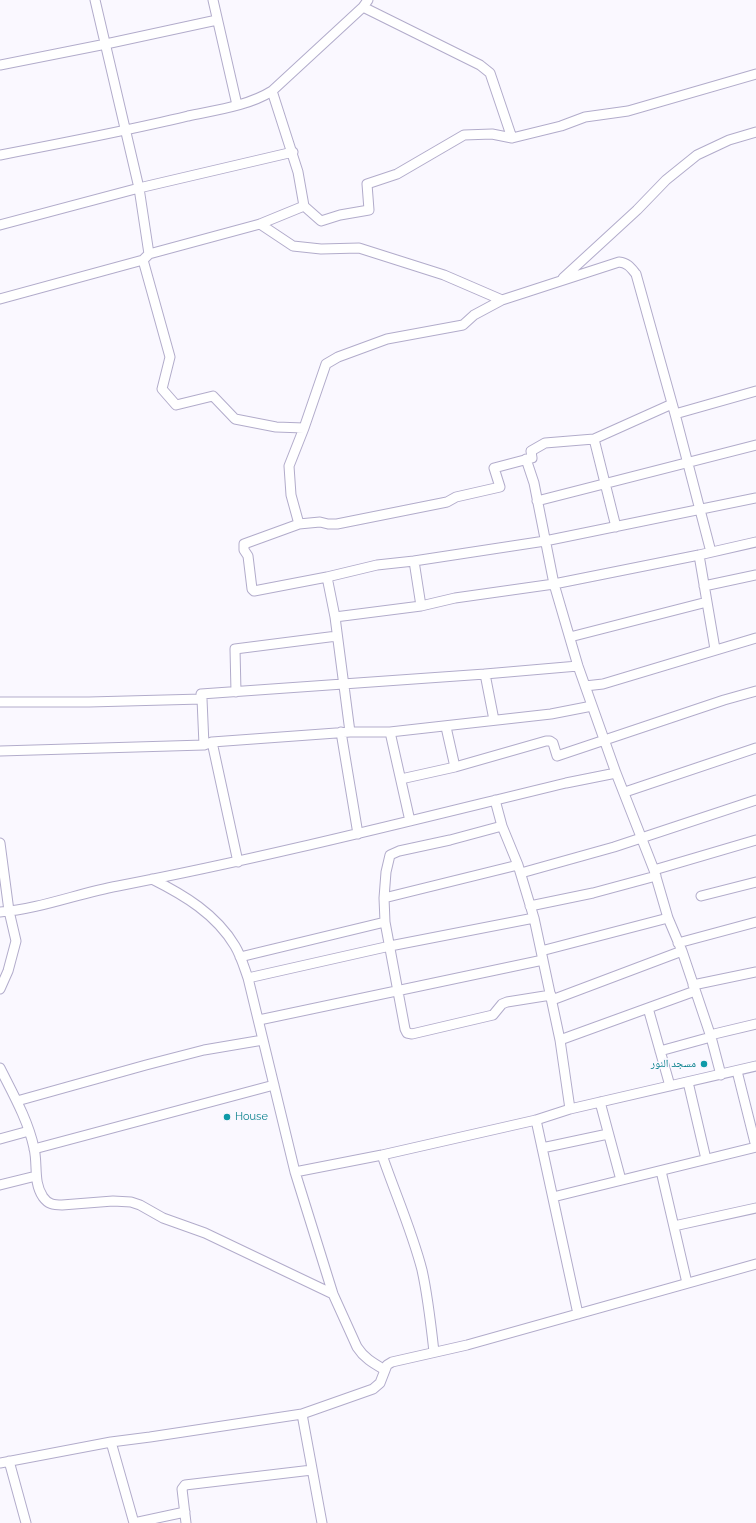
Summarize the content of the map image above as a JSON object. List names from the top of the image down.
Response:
{
  "places": ["مسجد النور", "House"]
}
